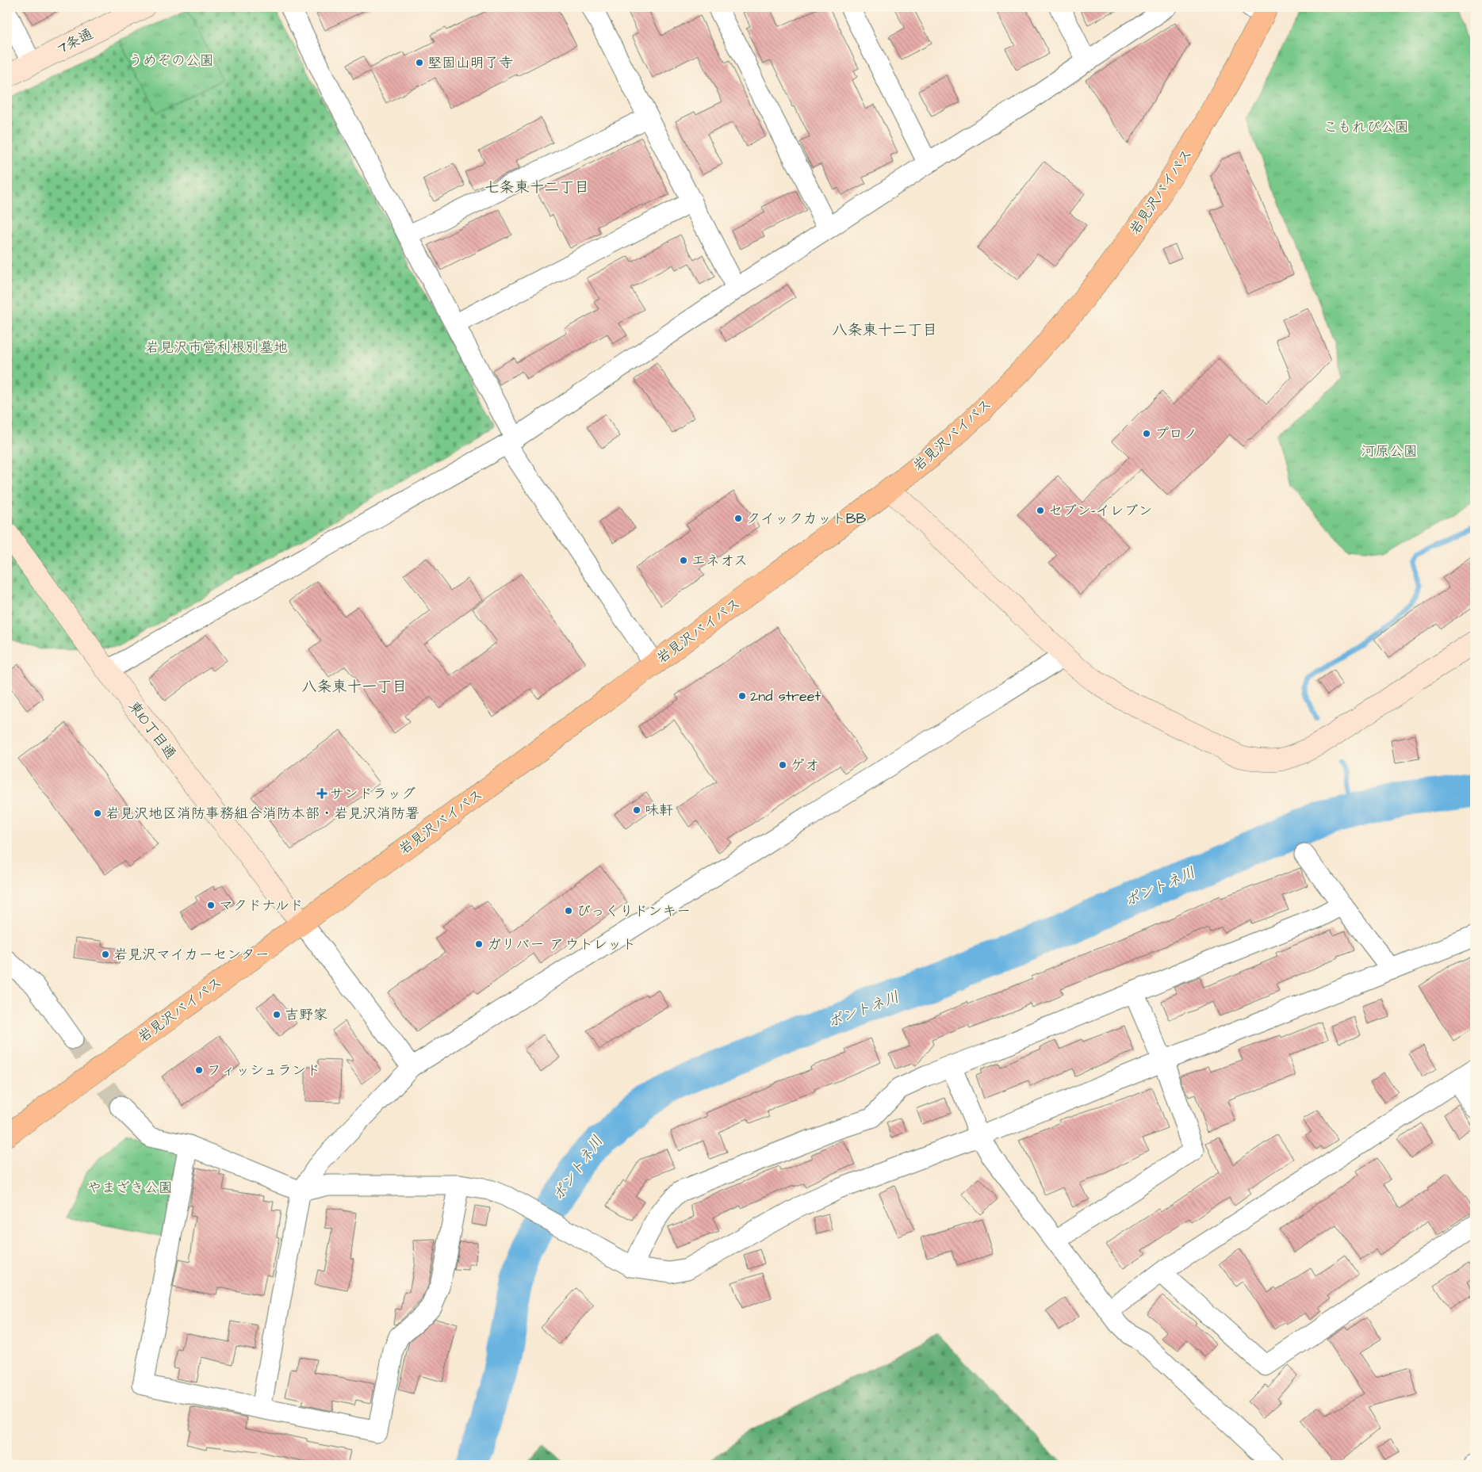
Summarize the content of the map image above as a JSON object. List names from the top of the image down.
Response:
{
  "streets": {
    "highway": ["岩見沢バイパス"],
    "street": ["7条通", "東10丁目通"]
  },
  "crossings": [
    ["岩見沢バイパス", "東10丁目通"]
  ],
  "districts": ["七条東十二丁目", "八条東十二丁目", "八条東十一丁目"],
  "water": ["ポントネ川"],
  "parks": [
    "うめぞの公園",
    "こもれび公園",
    "岩見沢市営利根別墓地",
    "河原公園",
    "やまざき公園"
  ],
  "places": {
    "other": [
      "堅固山明了寺",
      "プロノ",
      "セブン-イレブン",
      "クイックカットBB",
      "エネオス",
      "2nd street",
      "ゲオ",
      "味軒",
      "岩見沢地区消防事務組合消防本部・岩見沢消防署",
      "マクドナルド",
      "びっくりドンキー",
      "ガリバー アウトレット",
      "岩見沢マイカーセンター",
      "吉野家",
      "フィッシュランド"
    ],
    "health": ["サンドラッグ"]
  }
}
